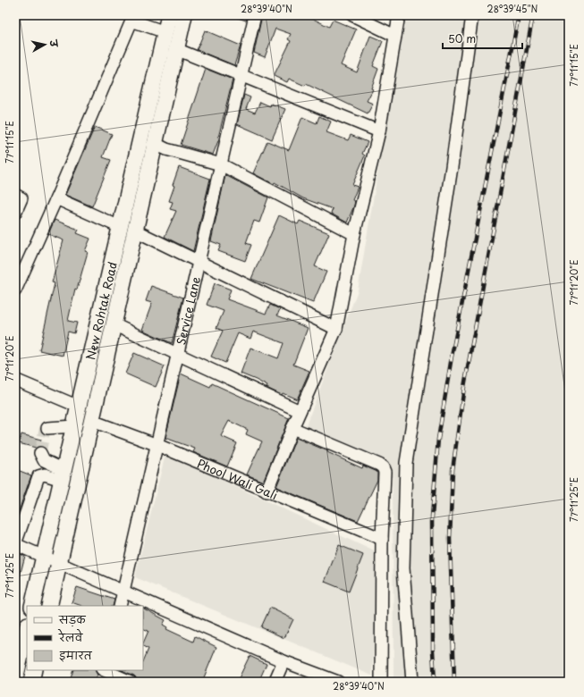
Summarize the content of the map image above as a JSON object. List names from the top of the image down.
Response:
{
  "streets": {
    "main road": ["New Rohtak Road"],
    "street": ["Service Lane", "Phool Wali Gali"]
  },
  "crossings": [
    ["New Rohtak Road", "Phool Wali Gali"],
    ["Service Lane", "Phool Wali Gali"]
  ],
  "legend": ["सड़क", "रेलवे", "इमारत"],
  "scale_bar": "50 m",
  "north": "right",
  "coordinates": [
    "28°39'40\"N",
    "28°39'45\"N",
    "77°11'15\"E",
    "77°11'20\"E",
    "77°11'25\"E"
  ]
}
